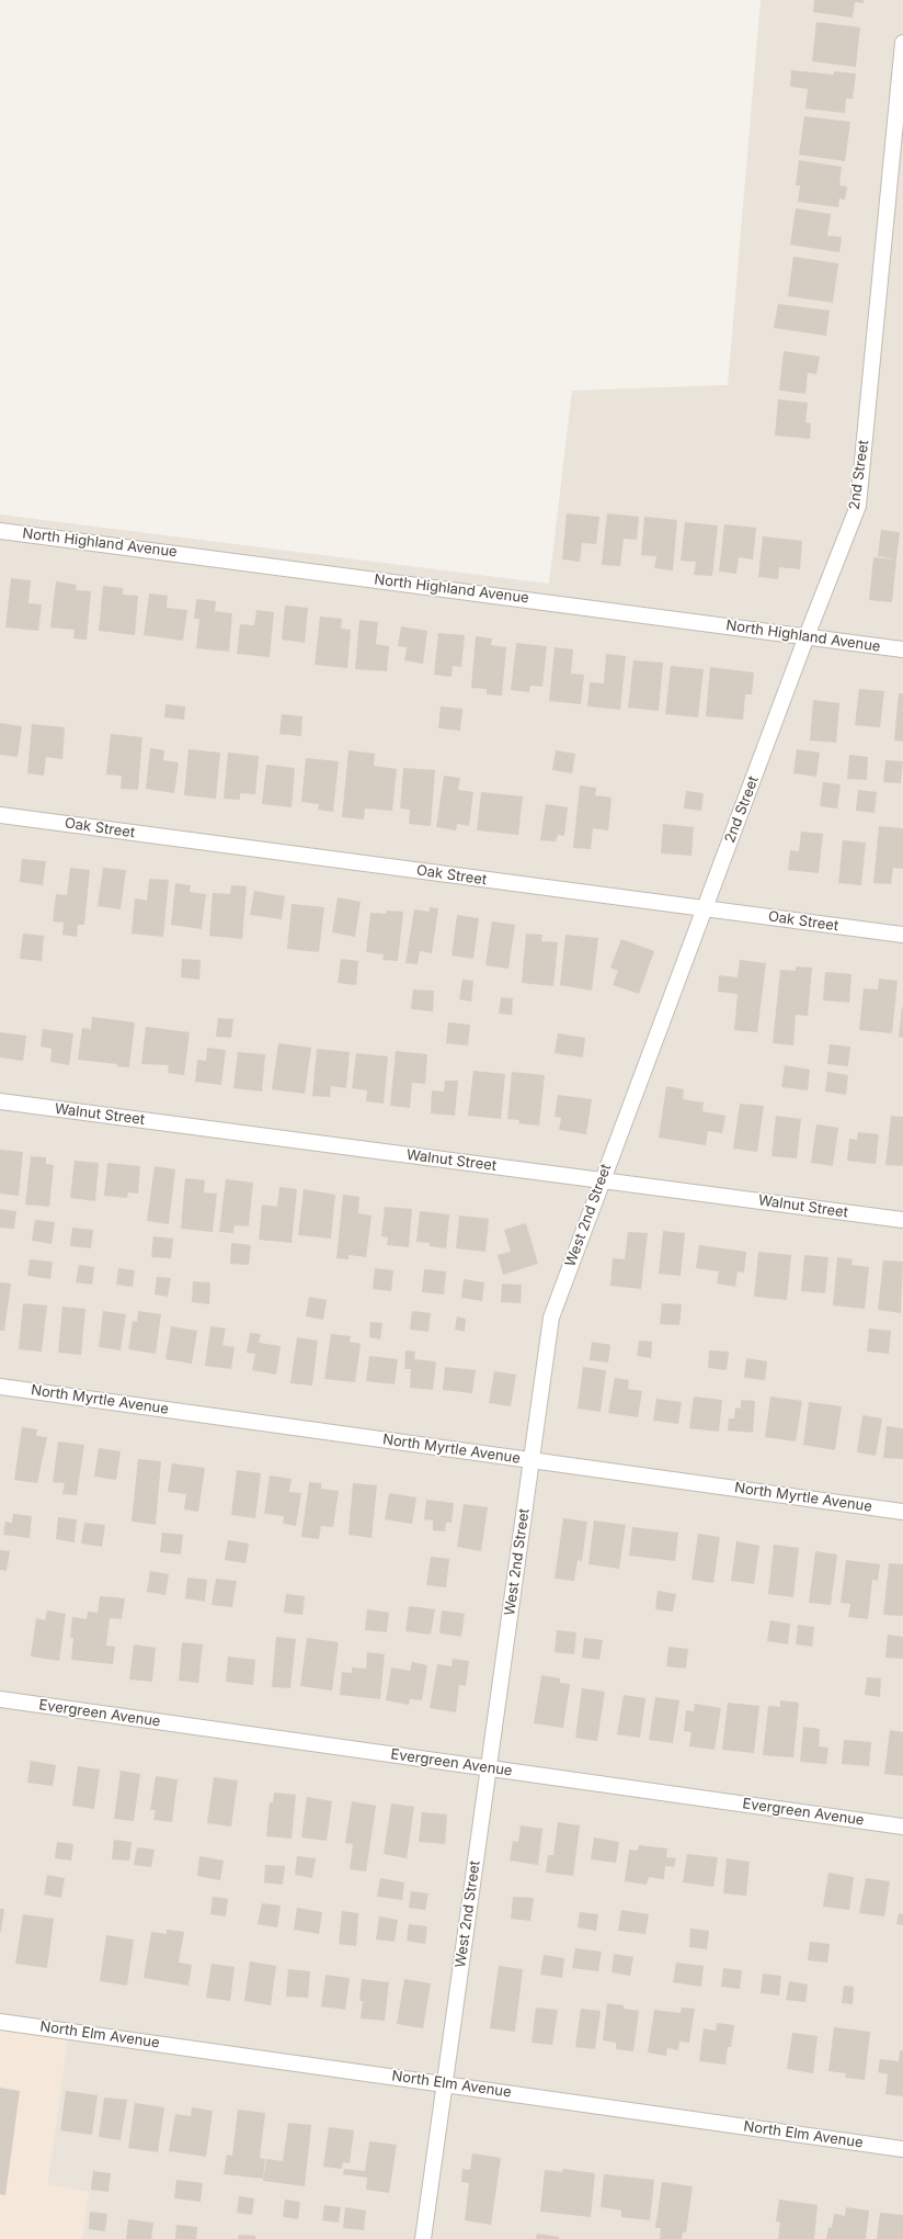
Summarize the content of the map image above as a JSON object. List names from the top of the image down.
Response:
{
  "streets": {
    "street": [
      "2nd Street",
      "North Highland Avenue",
      "Oak Street",
      "Walnut Street",
      "West 2nd Street",
      "North Myrtle Avenue",
      "Evergreen Avenue",
      "North Elm Avenue"
    ]
  },
  "crossings": [
    ["2nd Street", "North Highland Avenue"],
    ["2nd Street", "Oak Street"],
    ["2nd Street", "West 2nd Street"],
    ["Oak Street", "West 2nd Street"],
    ["Walnut Street", "West 2nd Street"],
    ["West 2nd Street", "North Myrtle Avenue"],
    ["West 2nd Street", "Evergreen Avenue"],
    ["West 2nd Street", "North Elm Avenue"]
  ]
}
